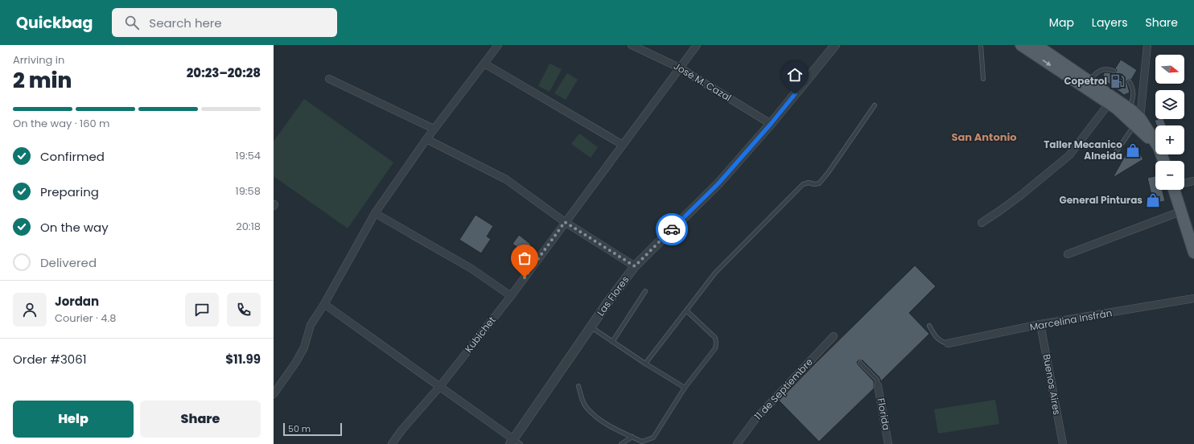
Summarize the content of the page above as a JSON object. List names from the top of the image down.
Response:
{
  "streets": {
    "street": [
      "José M. Cazal",
      "Las Flores",
      "Marcelina Insfrán",
      "Kubichet",
      "Buenos Aires",
      "11 de Septiembre",
      "Florida"
    ]
  },
  "crossings": [
    ["José M. Cazal", "Las Flores"],
    ["José M. Cazal", "Kubichet"],
    ["Marcelina Insfrán", "Buenos Aires"]
  ],
  "districts": ["San Antonio"],
  "places": {
    "fuel station": ["Copetrol"],
    "shop": ["Taller Mecanico Alneida", "General Pinturas"]
  },
  "scale_bar": "50 m",
  "north": "right",
  "page": {
    "header": "Quickbag",
    "search": "Search here",
    "nav": ["Map", "Layers", "Share"],
    "heading": ["2 min", "Arriving in", "20:23–20:28"],
    "panel": [
      "Jordan",
      "Courier · 4.8",
      "Order #3061",
      "$11.99"
    ],
    "map_buttons": ["+", "−"],
    "bar": "On the way · 160 m",
    "list": [
      ["Confirmed", "19:54"],
      ["Preparing", "19:58"],
      ["On the way", "20:18"],
      "Delivered"
    ],
    "buttons": ["Help", "Share"],
    "scale": "50 m"
  }
}
